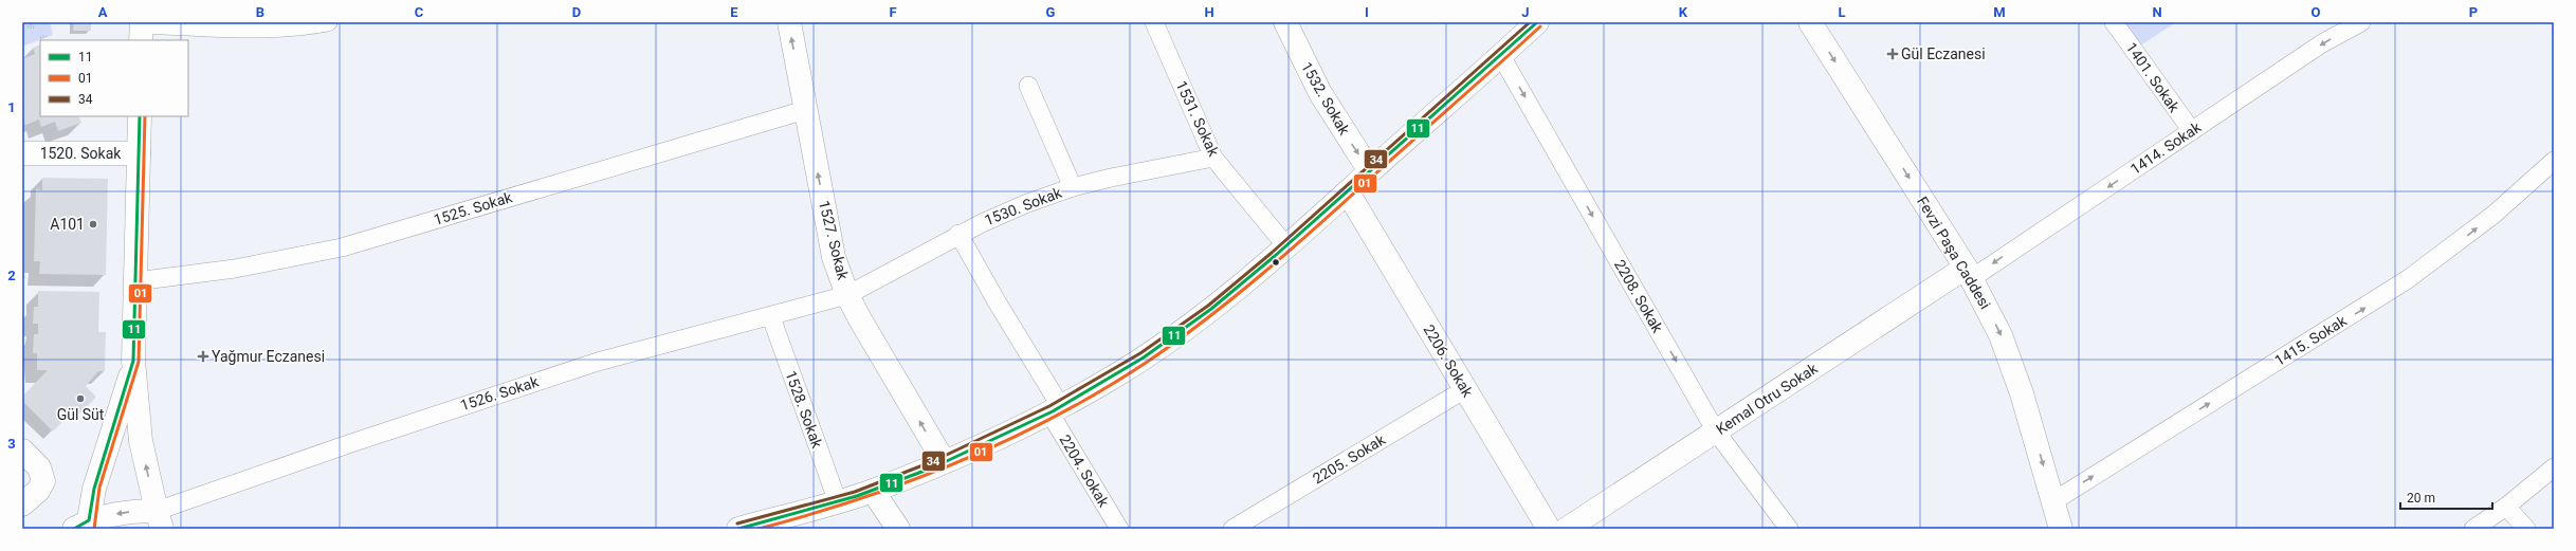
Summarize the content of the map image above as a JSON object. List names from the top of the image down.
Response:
{
  "streets": {
    "street": [
      "1532. Sokak",
      "1520. Sokak",
      "1527. Sokak",
      "Fevzi Paşa Caddesi",
      "2206. Sokak",
      "Kemal Otru Sokak"
    ],
    "lane": [
      "1401. Sokak",
      "1531. Sokak",
      "1414. Sokak",
      "1530. Sokak",
      "1525. Sokak",
      "2208. Sokak",
      "1415. Sokak",
      "1526. Sokak",
      "1528. Sokak",
      "2205. Sokak",
      "2204. Sokak"
    ]
  },
  "crossings": [
    ["1401. Sokak", "1414. Sokak"],
    ["1531. Sokak", "1530. Sokak"],
    ["1414. Sokak", "Fevzi Paşa Caddesi"],
    ["1414. Sokak", "Kemal Otru Sokak"],
    ["1530. Sokak", "1527. Sokak"],
    ["1530. Sokak", "1526. Sokak"],
    ["1530. Sokak", "2204. Sokak"],
    ["1525. Sokak", "1527. Sokak"],
    ["1527. Sokak", "1526. Sokak"],
    ["Fevzi Paşa Caddesi", "1415. Sokak"],
    ["Fevzi Paşa Caddesi", "Kemal Otru Sokak"],
    ["2208. Sokak", "Kemal Otru Sokak"],
    ["2206. Sokak", "2205. Sokak"],
    ["1526. Sokak", "1528. Sokak"]
  ],
  "one_way": [
    "1532. Sokak",
    "1414. Sokak",
    "1527. Sokak",
    "Fevzi Paşa Caddesi",
    "2208. Sokak",
    "1415. Sokak"
  ],
  "places": {
    "health": ["Gül Eczanesi", "Yağmur Eczanesi"],
    "other": ["A101", "Gül Süt"]
  },
  "lines": ["transit line 11", "transit line 34", "transit line 01"],
  "legend": ["11", "01", "34"],
  "scale_bar": "20 m",
  "grid": {
    "columns": [
      "A",
      "B",
      "C",
      "D",
      "E",
      "F",
      "G",
      "H",
      "I",
      "J",
      "K",
      "L",
      "M",
      "N",
      "O",
      "P"
    ],
    "rows": ["1", "2", "3"]
  }
}
